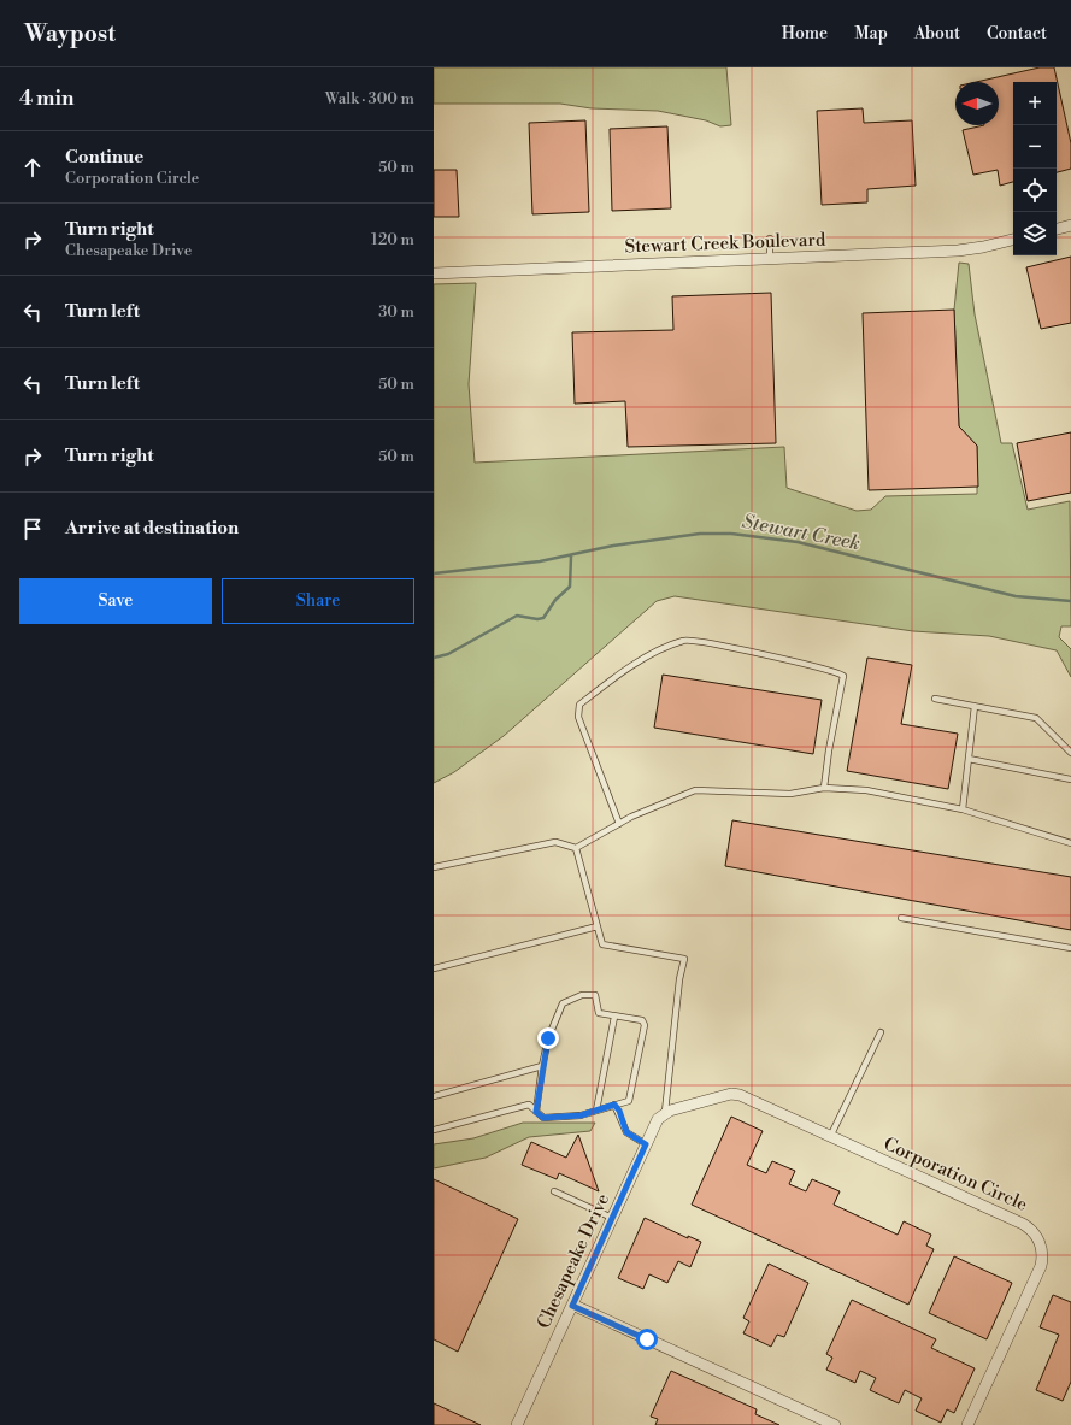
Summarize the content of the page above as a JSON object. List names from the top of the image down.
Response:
{
  "streets": {
    "street": ["Stewart Creek Boulevard", "Corporation Circle", "Chesapeake Drive"]
  },
  "crossings": [
    ["Corporation Circle", "Chesapeake Drive"]
  ],
  "water": ["Stewart Creek"],
  "north": "left",
  "page": {
    "header": "Waypost",
    "nav": [
      "Home",
      "Map",
      "About",
      "Contact"
    ],
    "heading": ["4 min", "Walk · 300 m"],
    "map_buttons": ["+", "−"],
    "list": [
      ["Continue", "Corporation Circle", "50 m"],
      ["Turn right", "Chesapeake Drive", "120 m"],
      ["Turn left", "30 m"],
      ["Turn left", "50 m"],
      ["Turn right", "50 m"],
      "Arrive at destination"
    ],
    "buttons": ["Save", "Share"]
  }
}
